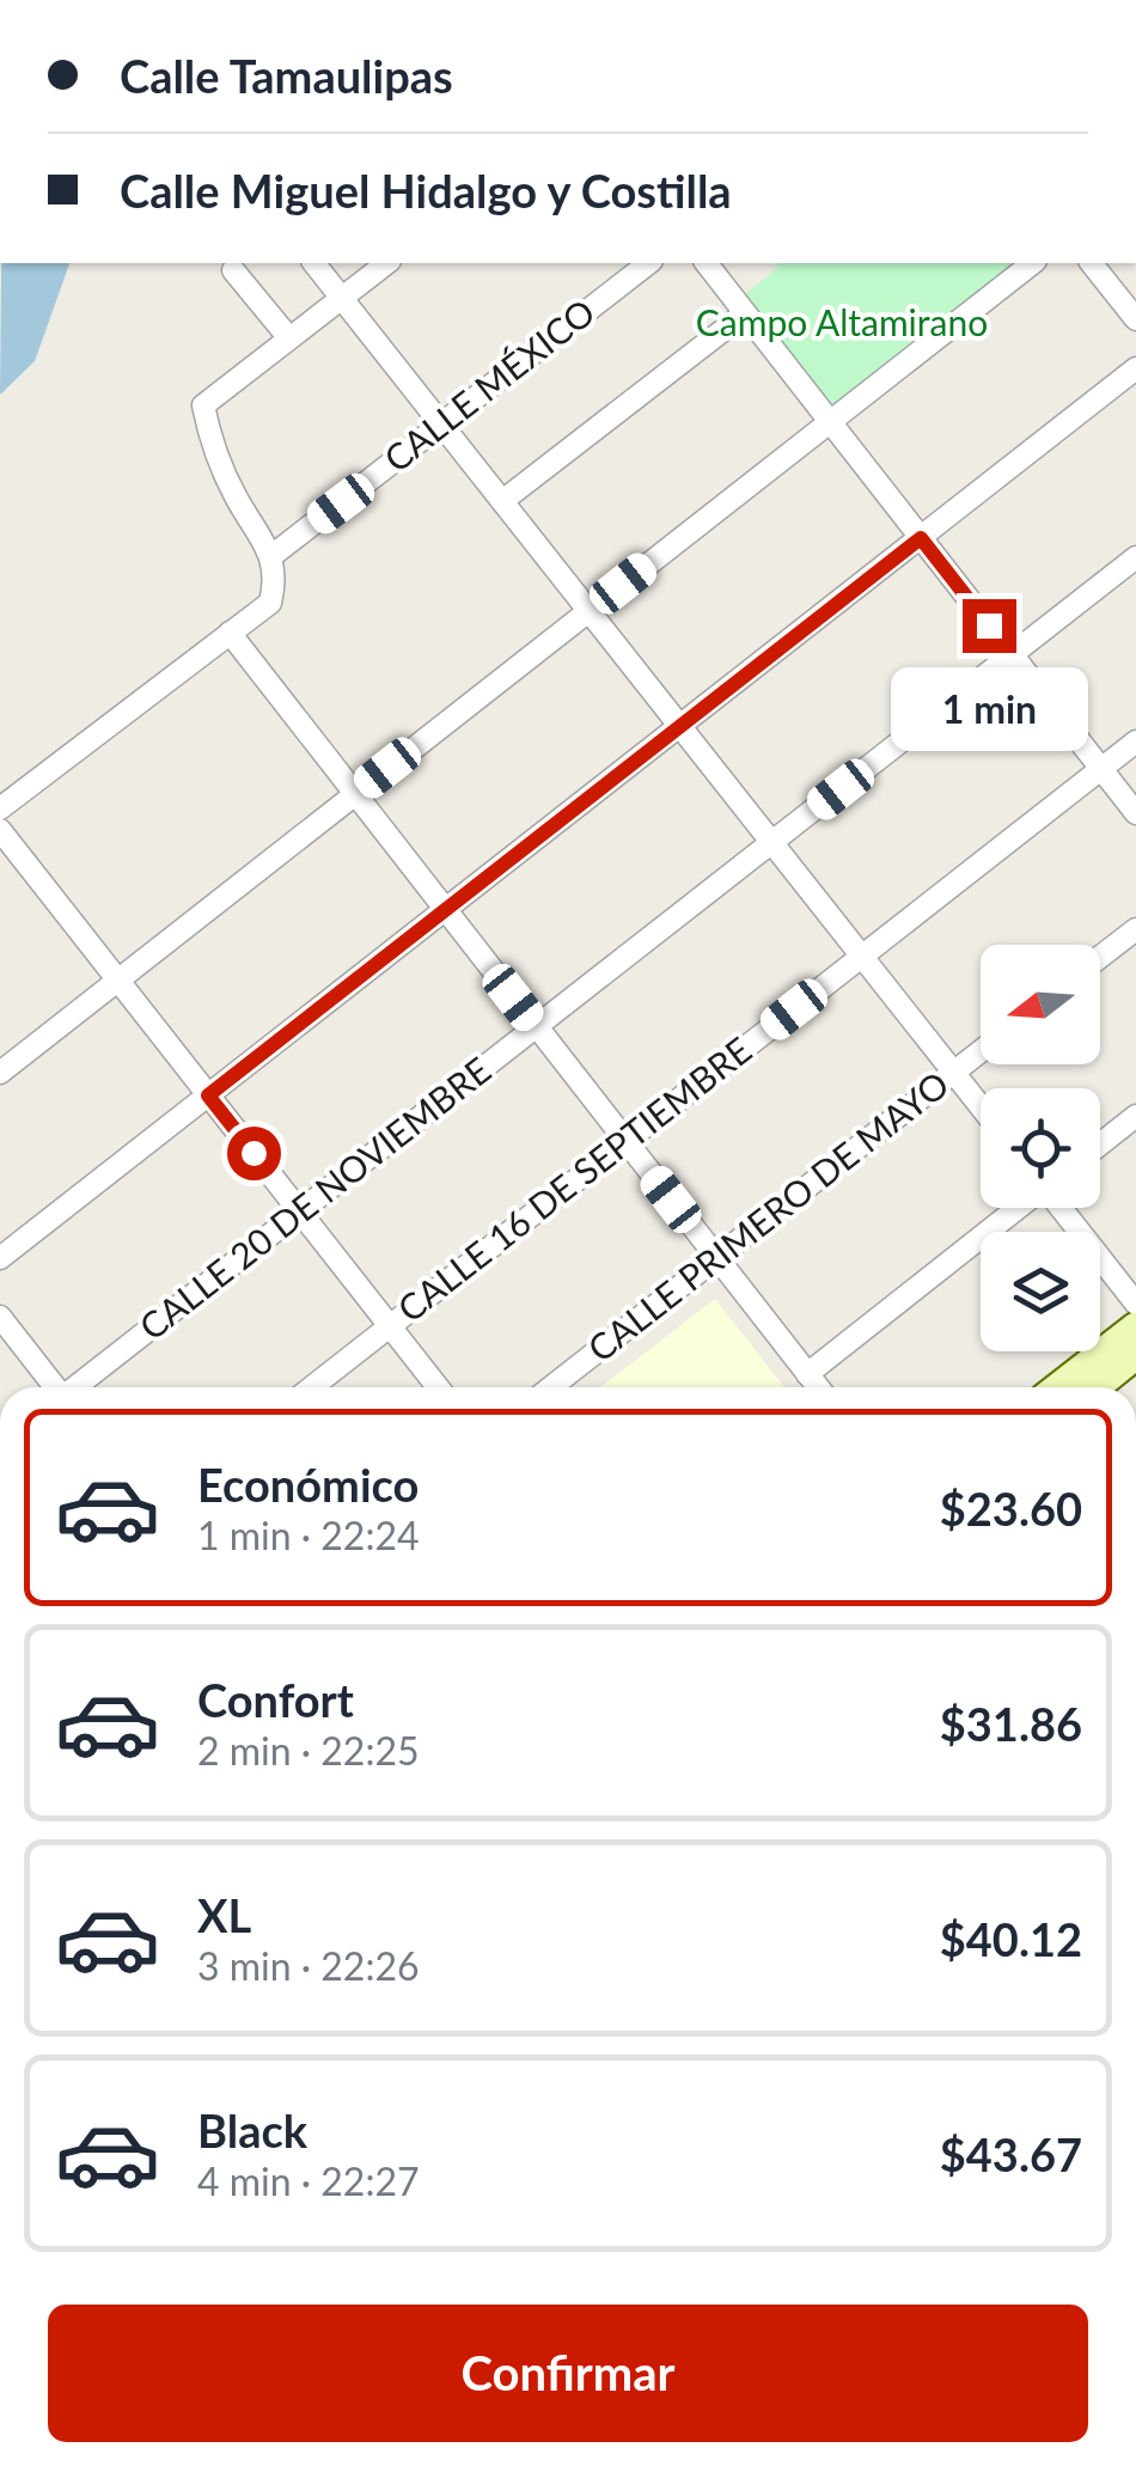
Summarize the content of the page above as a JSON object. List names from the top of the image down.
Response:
{
  "streets": {
    "street": [
      "CALLE MÉXICO",
      "CALLE 16 DE SEPTIEMBRE",
      "CALLE 20 DE NOVIEMBRE",
      "CALLE PRIMERO DE MAYO"
    ]
  },
  "parks": ["Campo Altamirano"],
  "north": "left",
  "page": {
    "banner": ["Calle Tamaulipas", "Calle Miguel Hidalgo y Costilla"],
    "bubble": "1 min",
    "list": [
      {
        "name": "Económico",
        "note": "1 min · 22:24",
        "value": "$23.60"
      },
      {
        "name": "Confort",
        "note": "2 min · 22:25",
        "value": "$31.86"
      },
      {
        "name": "XL",
        "note": "3 min · 22:26",
        "value": "$40.12"
      },
      {
        "name": "Black",
        "note": "4 min · 22:27",
        "value": "$43.67"
      }
    ],
    "buttons": "Confirmar"
  }
}
